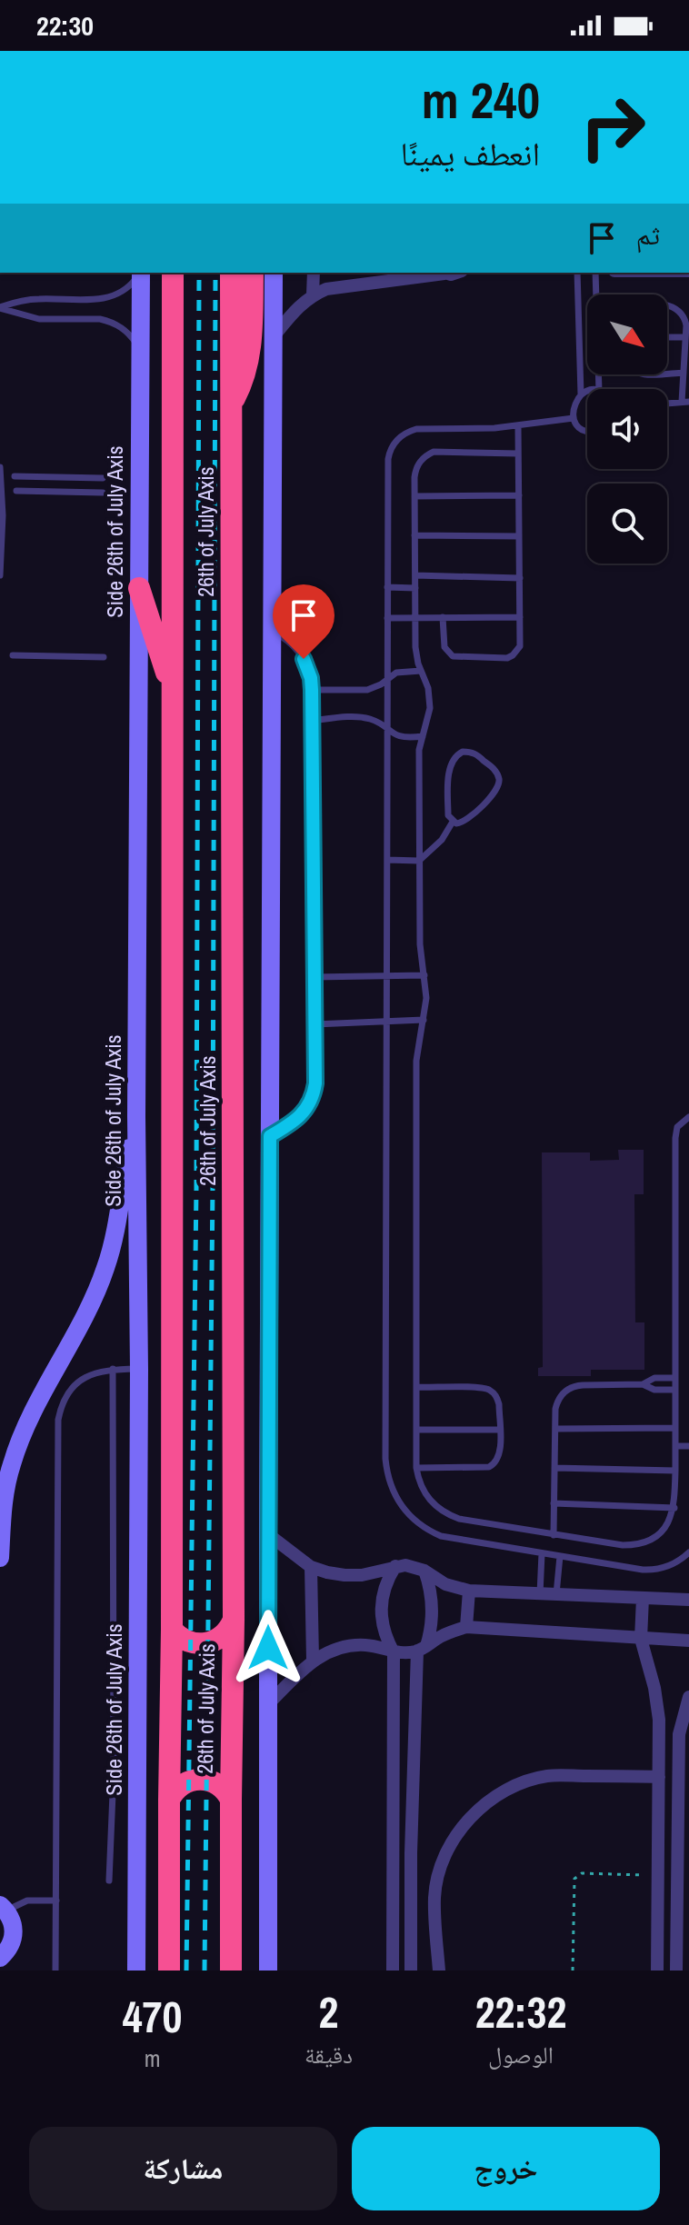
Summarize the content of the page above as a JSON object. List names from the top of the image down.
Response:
{
  "streets": {
    "highway": ["26th of July Axis"],
    "main road": ["Side 26th of July Axis"]
  },
  "north": "bottom right",
  "page": {
    "status": "22:30",
    "turn": ["240 m", "انعطف يمينًا"],
    "then": "ثم",
    "eta": [
      "22:32",
      "الوصول",
      "2",
      "دقيقة",
      "470",
      "m"
    ],
    "buttons": ["خروج", "مشاركة"]
  }
}
